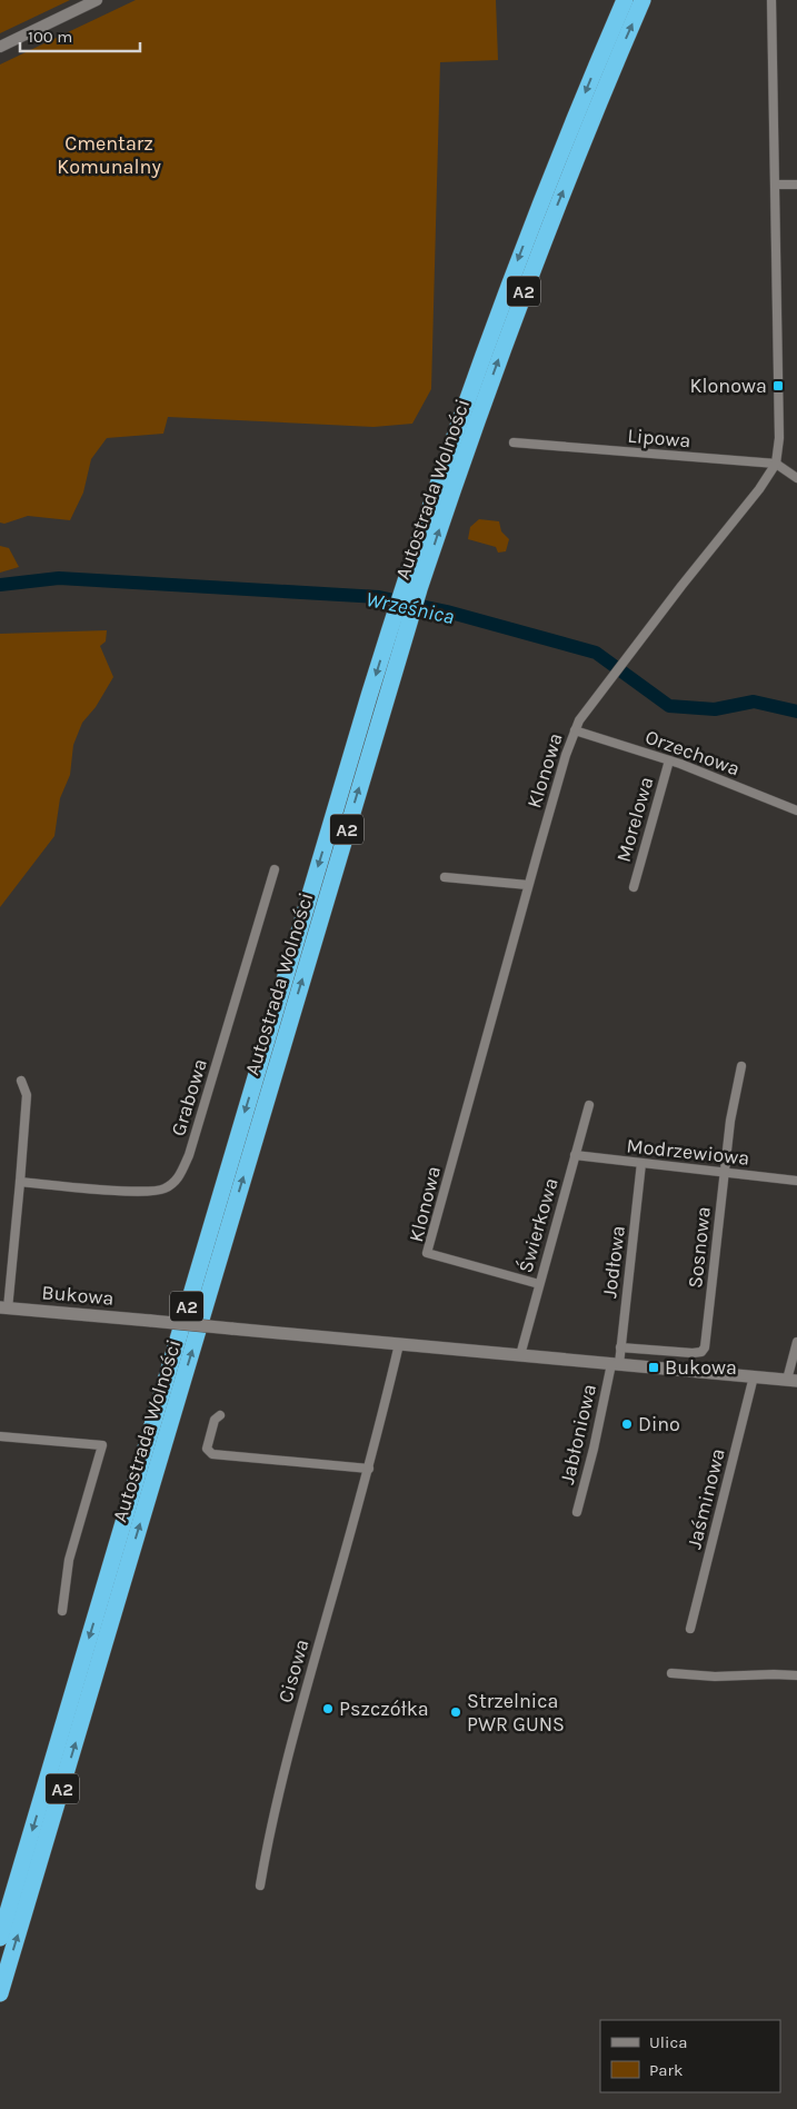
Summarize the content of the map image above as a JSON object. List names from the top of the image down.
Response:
{
  "streets": {
    "highway": ["A2", "Autostrada Wolności"],
    "main road": ["Bukowa"],
    "street": [
      "Lipowa",
      "Orzechowa",
      "Klonowa",
      "Morelowa",
      "Grabowa",
      "Modrzewiowa",
      "Świerkowa",
      "Sosnowa",
      "Jodłowa",
      "Jabłoniowa",
      "Jaśminowa",
      "Cisowa"
    ]
  },
  "crossings": [
    ["Lipowa", "Klonowa"],
    ["Orzechowa", "Klonowa"],
    ["Orzechowa", "Morelowa"],
    ["Klonowa", "Świerkowa"],
    ["Modrzewiowa", "Świerkowa"],
    ["Modrzewiowa", "Sosnowa"],
    ["Modrzewiowa", "Jodłowa"],
    ["Sosnowa", "Jodłowa"],
    ["Jodłowa", "Jabłoniowa"],
    ["Bukowa", "Cisowa"]
  ],
  "water": ["Wrześnica"],
  "parks": ["Cmentarz Komunalny"],
  "places": {
    "transit": ["Klonowa", "Bukowa"],
    "other": ["Dino", "Pszczółka", "Strzelnica PWR GUNS"]
  },
  "legend": ["Ulica", "Park"],
  "scale_bar": "100 m"
}
